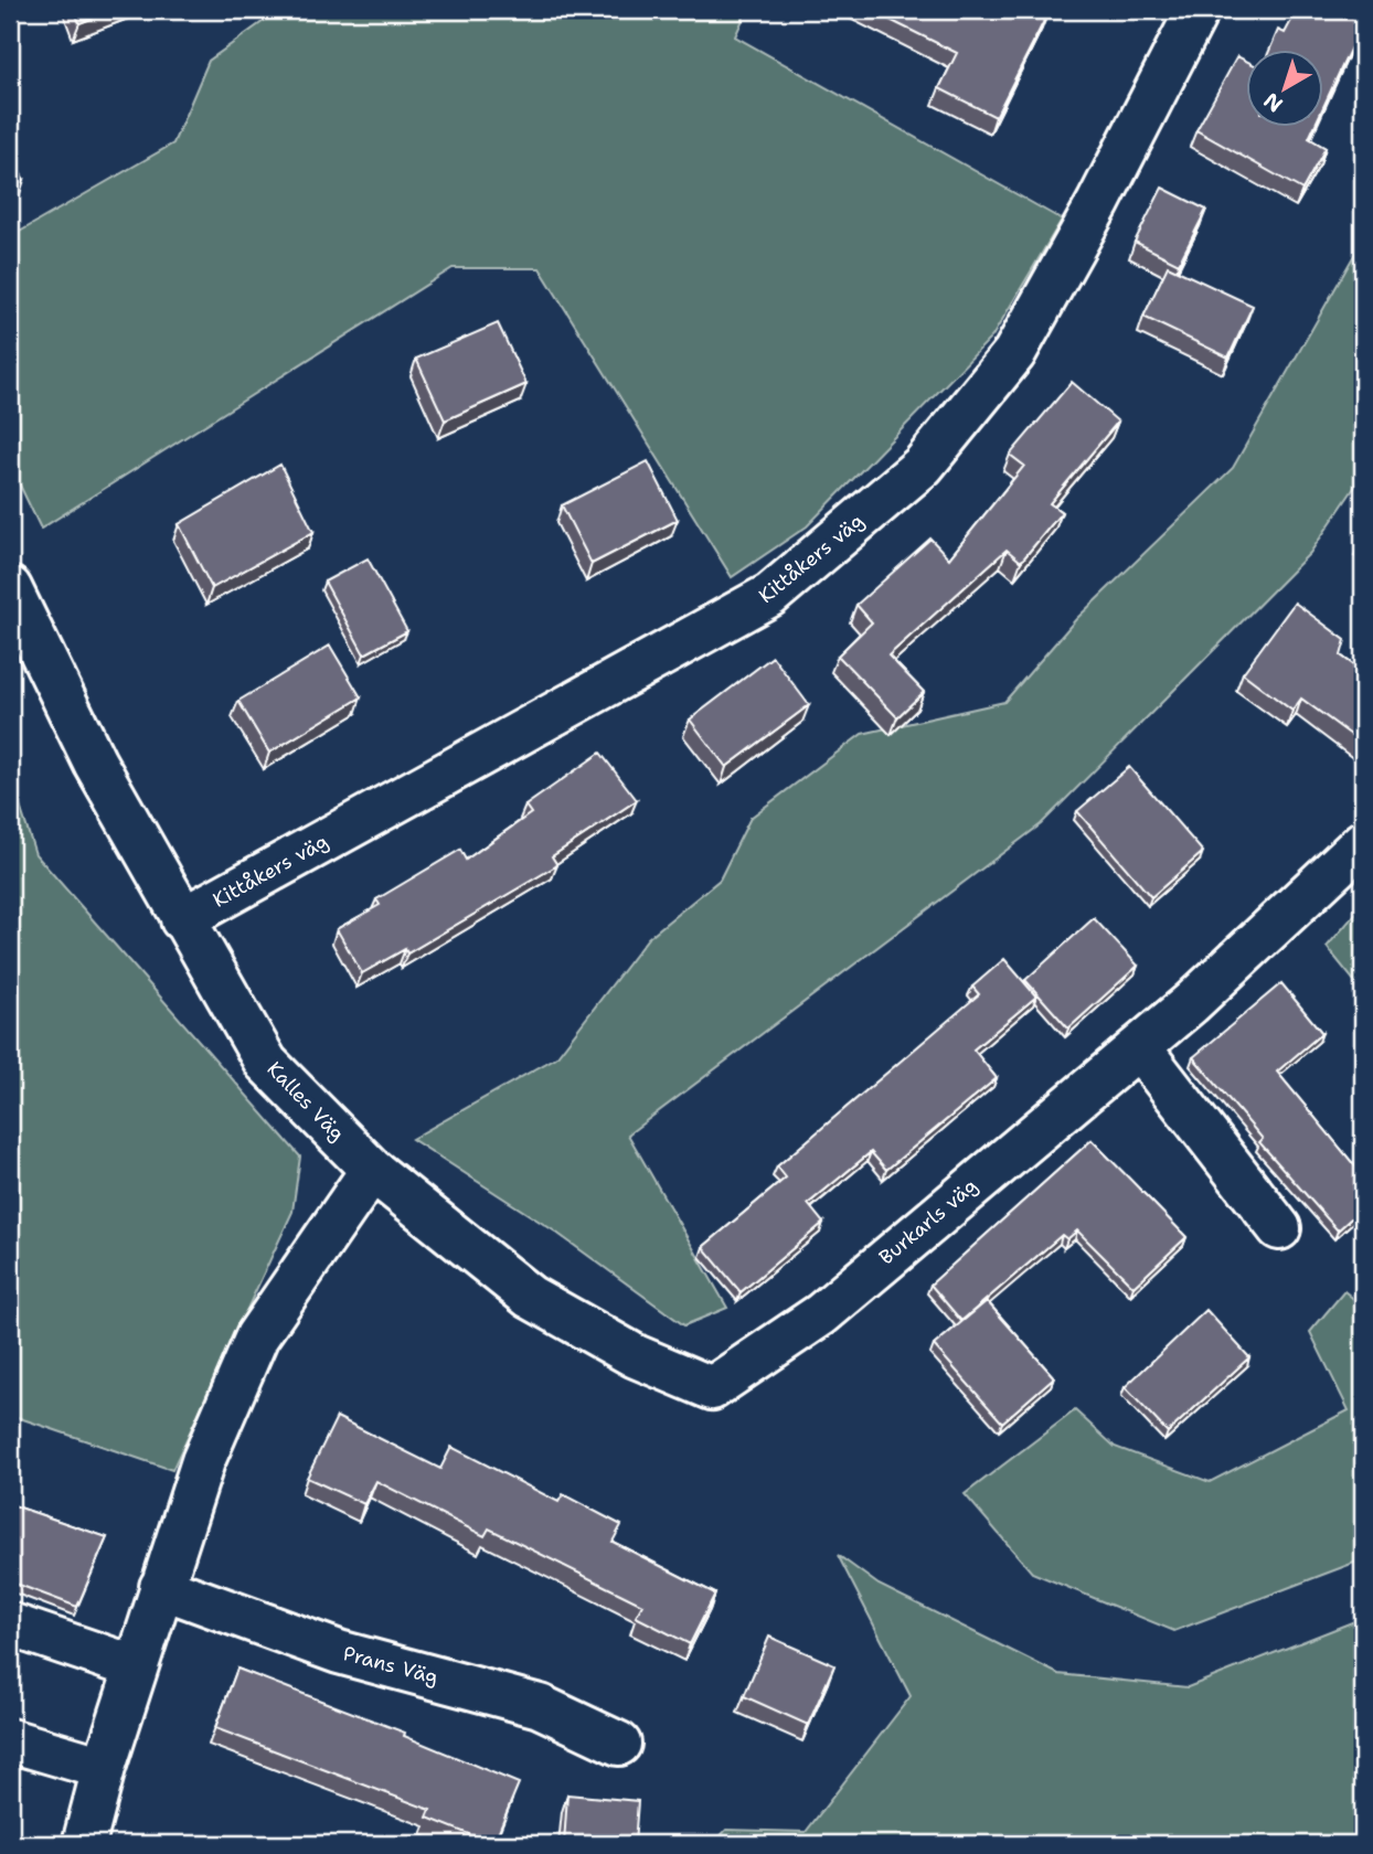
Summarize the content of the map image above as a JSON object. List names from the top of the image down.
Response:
{
  "streets": {
    "street": [
      "Kittåkers väg",
      "Kalles Väg",
      "Burkarls väg",
      "Prans Väg"
    ]
  },
  "crossings": [
    ["Kittåkers väg", "Kalles Väg"],
    ["Kalles Väg", "Burkarls väg"]
  ],
  "north": "bottom left"
}
